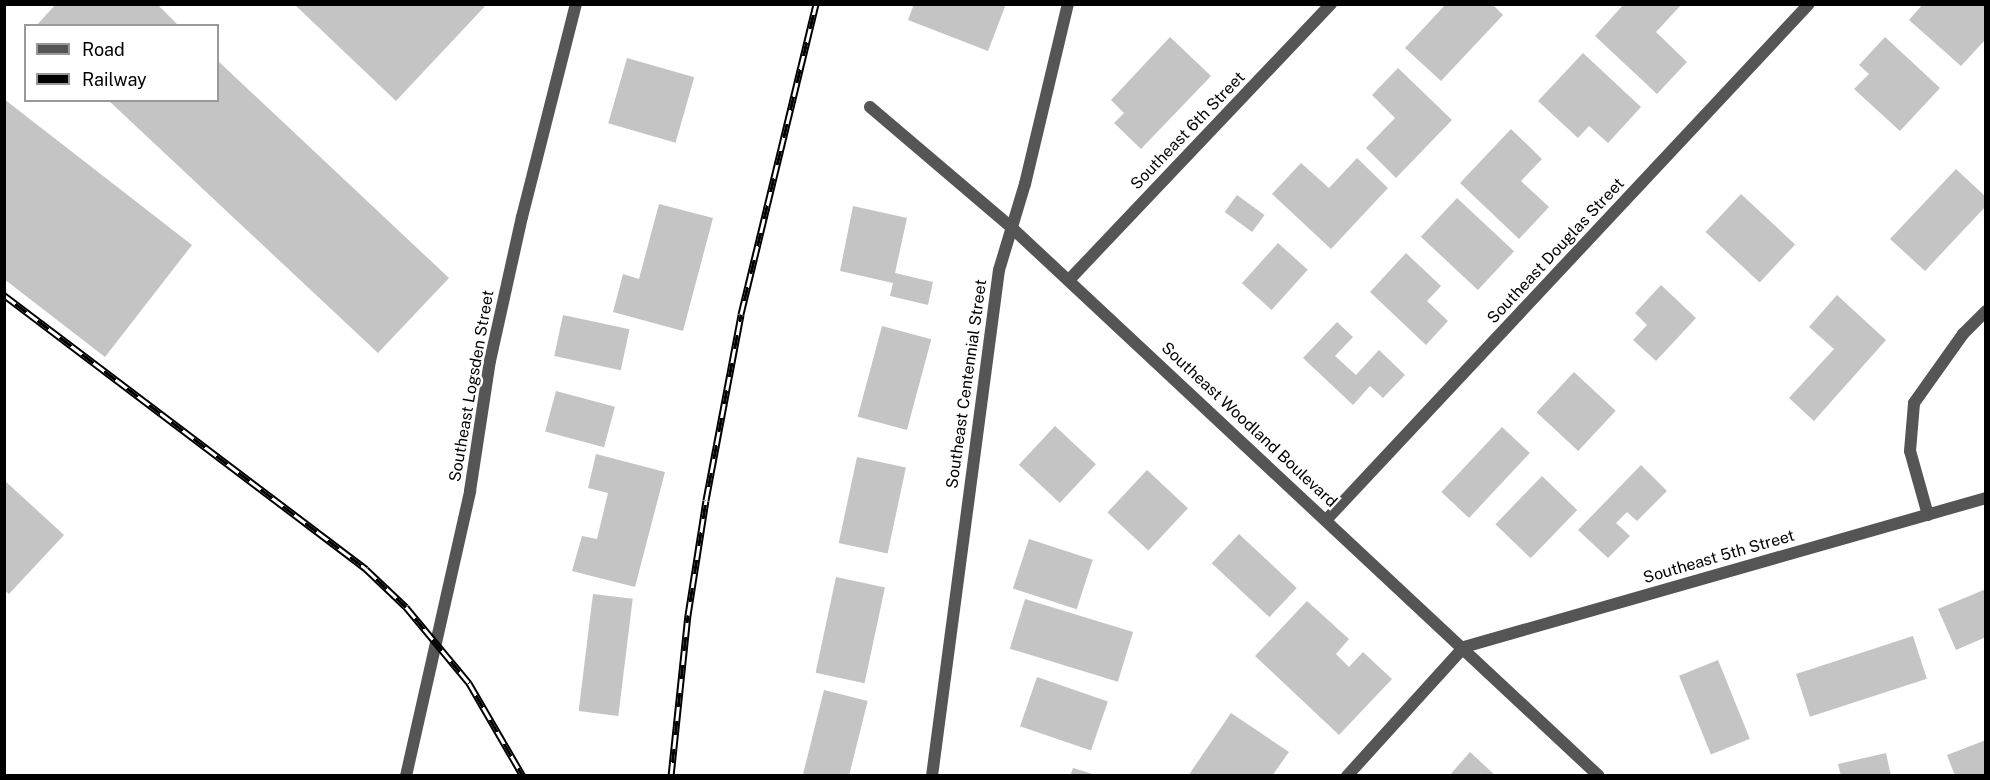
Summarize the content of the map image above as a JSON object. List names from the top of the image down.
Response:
{
  "streets": {
    "street": [
      "Southeast 6th Street",
      "Southeast Douglas Street",
      "Southeast Centennial Street",
      "Southeast Logsden Street",
      "Southeast Woodland Boulevard",
      "Southeast 5th Street"
    ]
  },
  "crossings": [
    ["Southeast 6th Street", "Southeast Woodland Boulevard"],
    ["Southeast Douglas Street", "Southeast Woodland Boulevard"],
    ["Southeast Centennial Street", "Southeast Woodland Boulevard"],
    ["Southeast Woodland Boulevard", "Southeast 5th Street"]
  ],
  "legend": ["Road", "Railway"]
}
